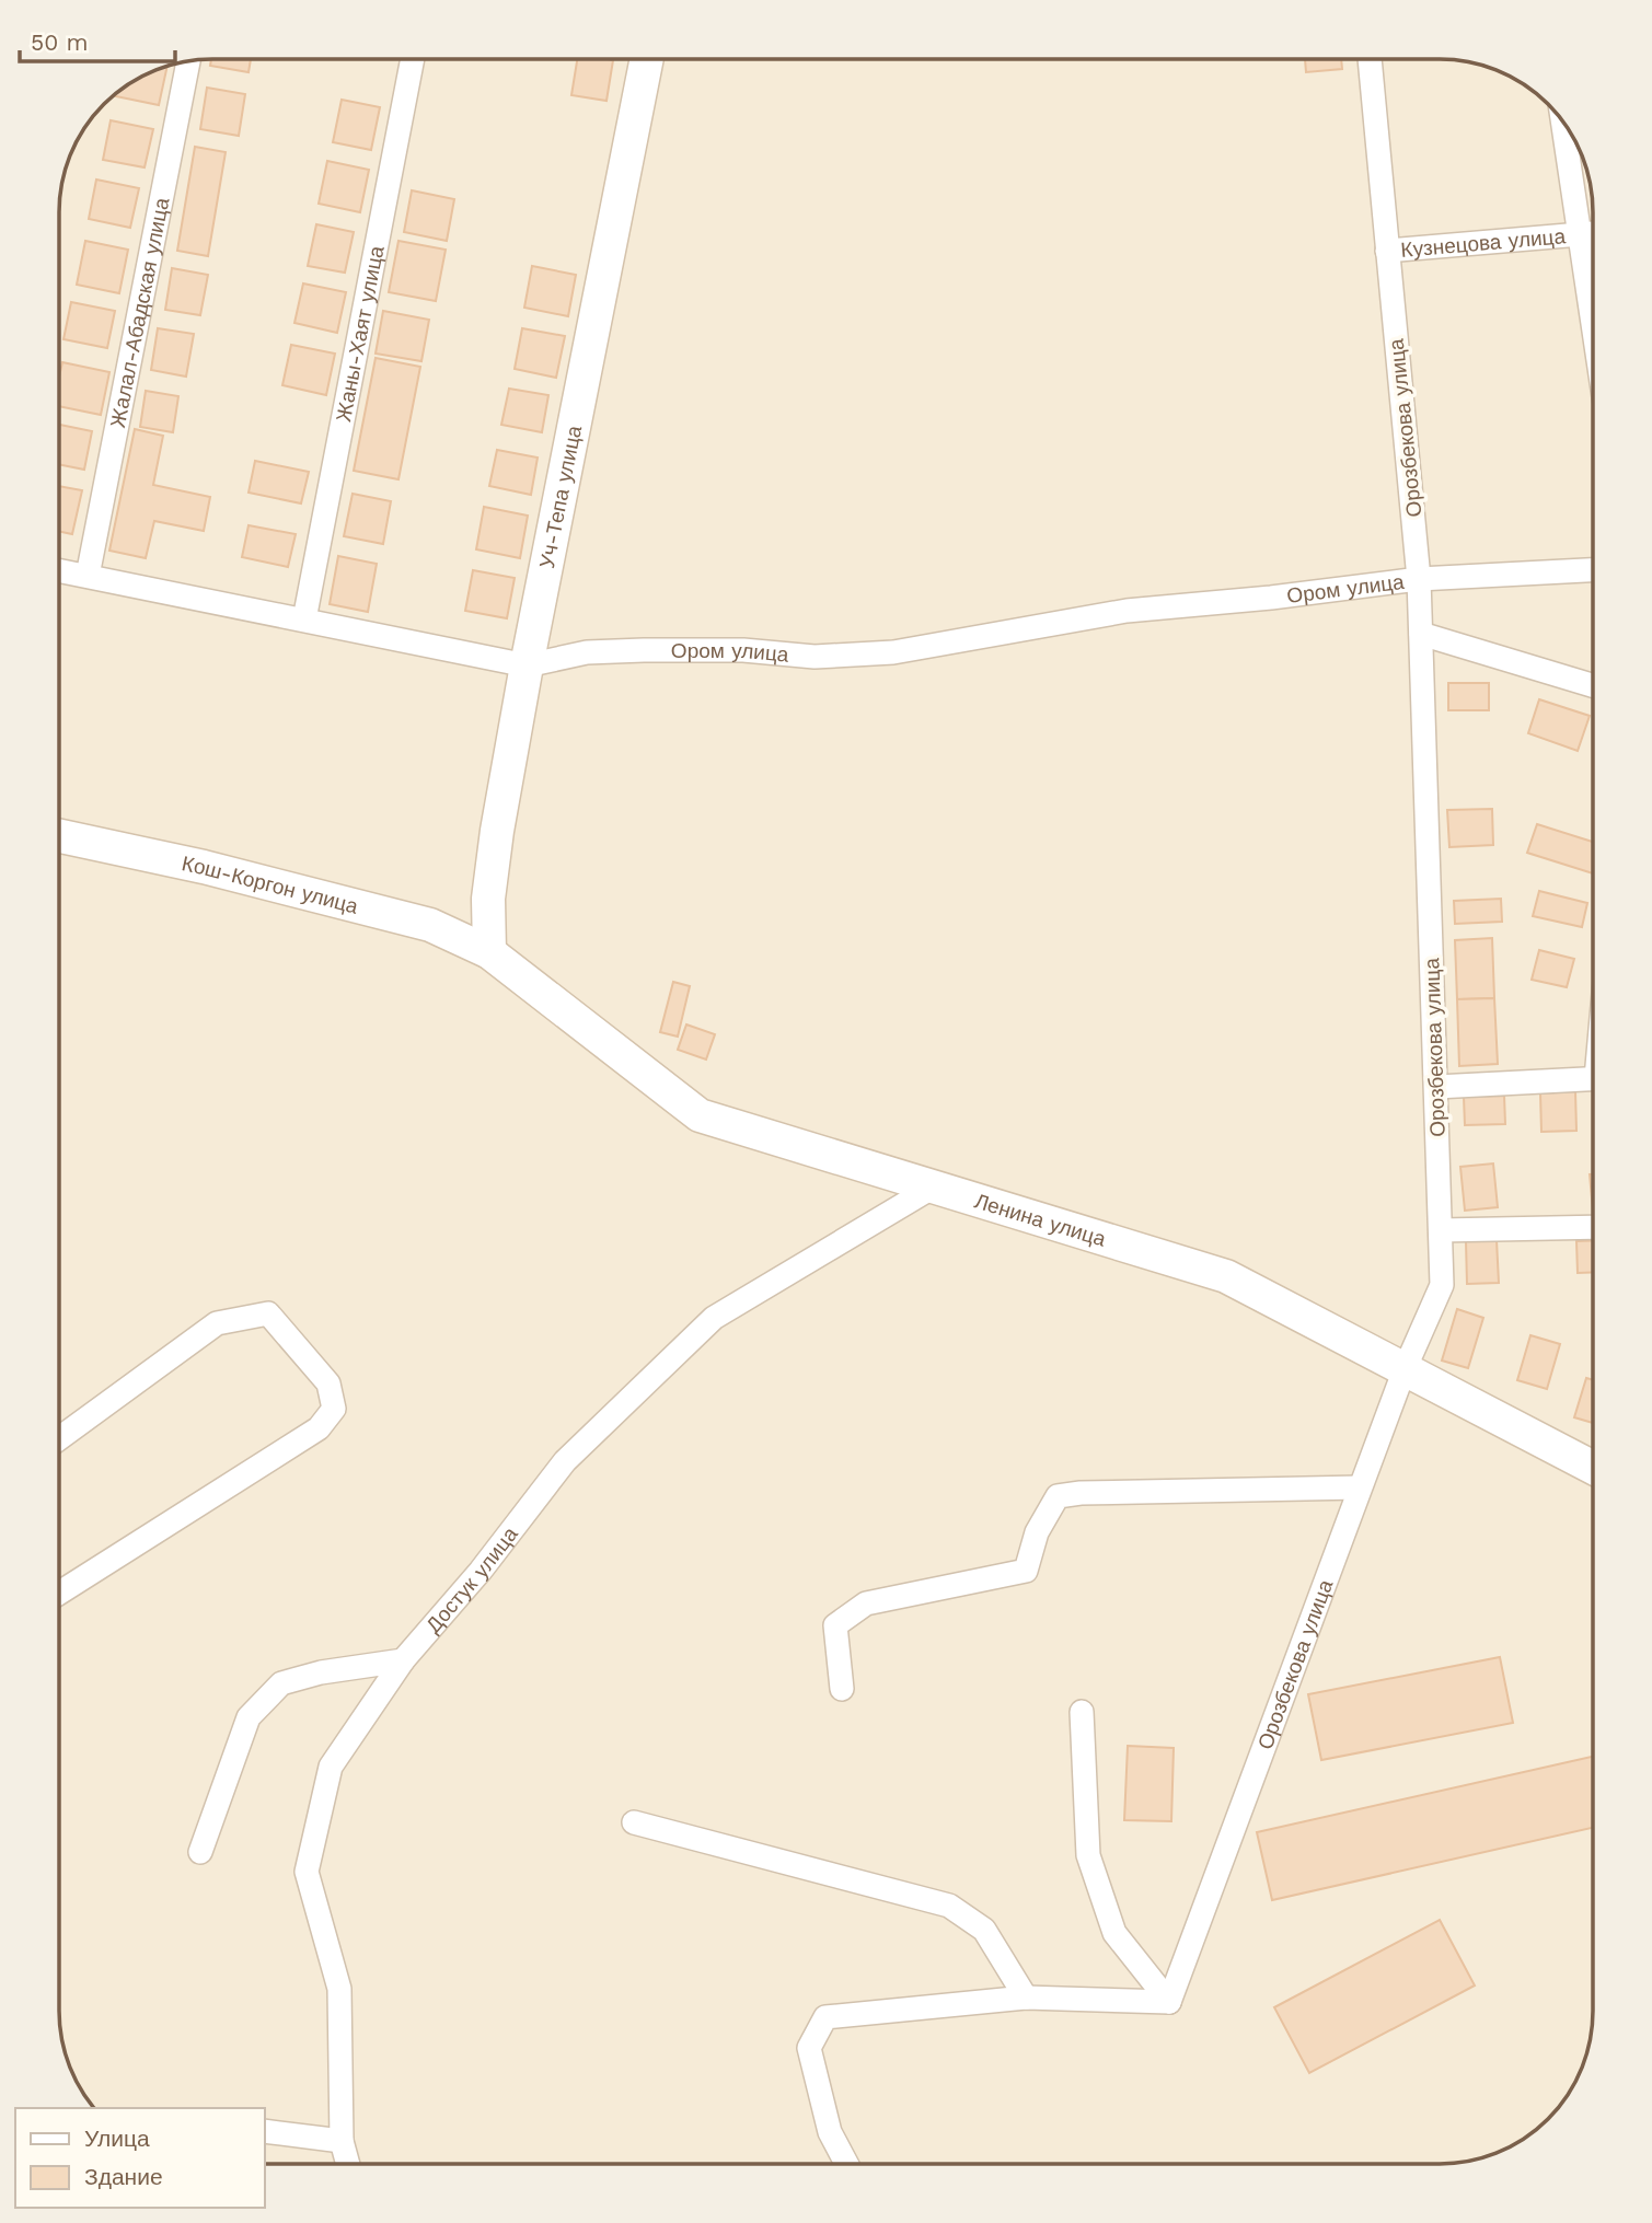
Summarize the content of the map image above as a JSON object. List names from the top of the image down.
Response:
{
  "streets": {
    "street": [
      "Кузнецова улица",
      "Жалал-Абадская улица",
      "Жаны-Хаят улица",
      "Орозбекова улица",
      "Уч-Тепа улица",
      "Ором улица",
      "Кош-Коргон улица",
      "Ленина улица",
      "Достук улица"
    ]
  },
  "crossings": [
    ["Кузнецова улица", "Орозбекова улица"],
    ["Жалал-Абадская улица", "Ором улица"],
    ["Жаны-Хаят улица", "Ором улица"],
    ["Орозбекова улица", "Ором улица"],
    ["Орозбекова улица", "Ленина улица"],
    ["Уч-Тепа улица", "Ором улица"],
    ["Уч-Тепа улица", "Кош-Коргон улица"],
    ["Уч-Тепа улица", "Ленина улица"],
    ["Кош-Коргон улица", "Ленина улица"],
    ["Ленина улица", "Достук улица"]
  ],
  "legend": ["Улица", "Здание"],
  "scale_bar": "50 m"
}
